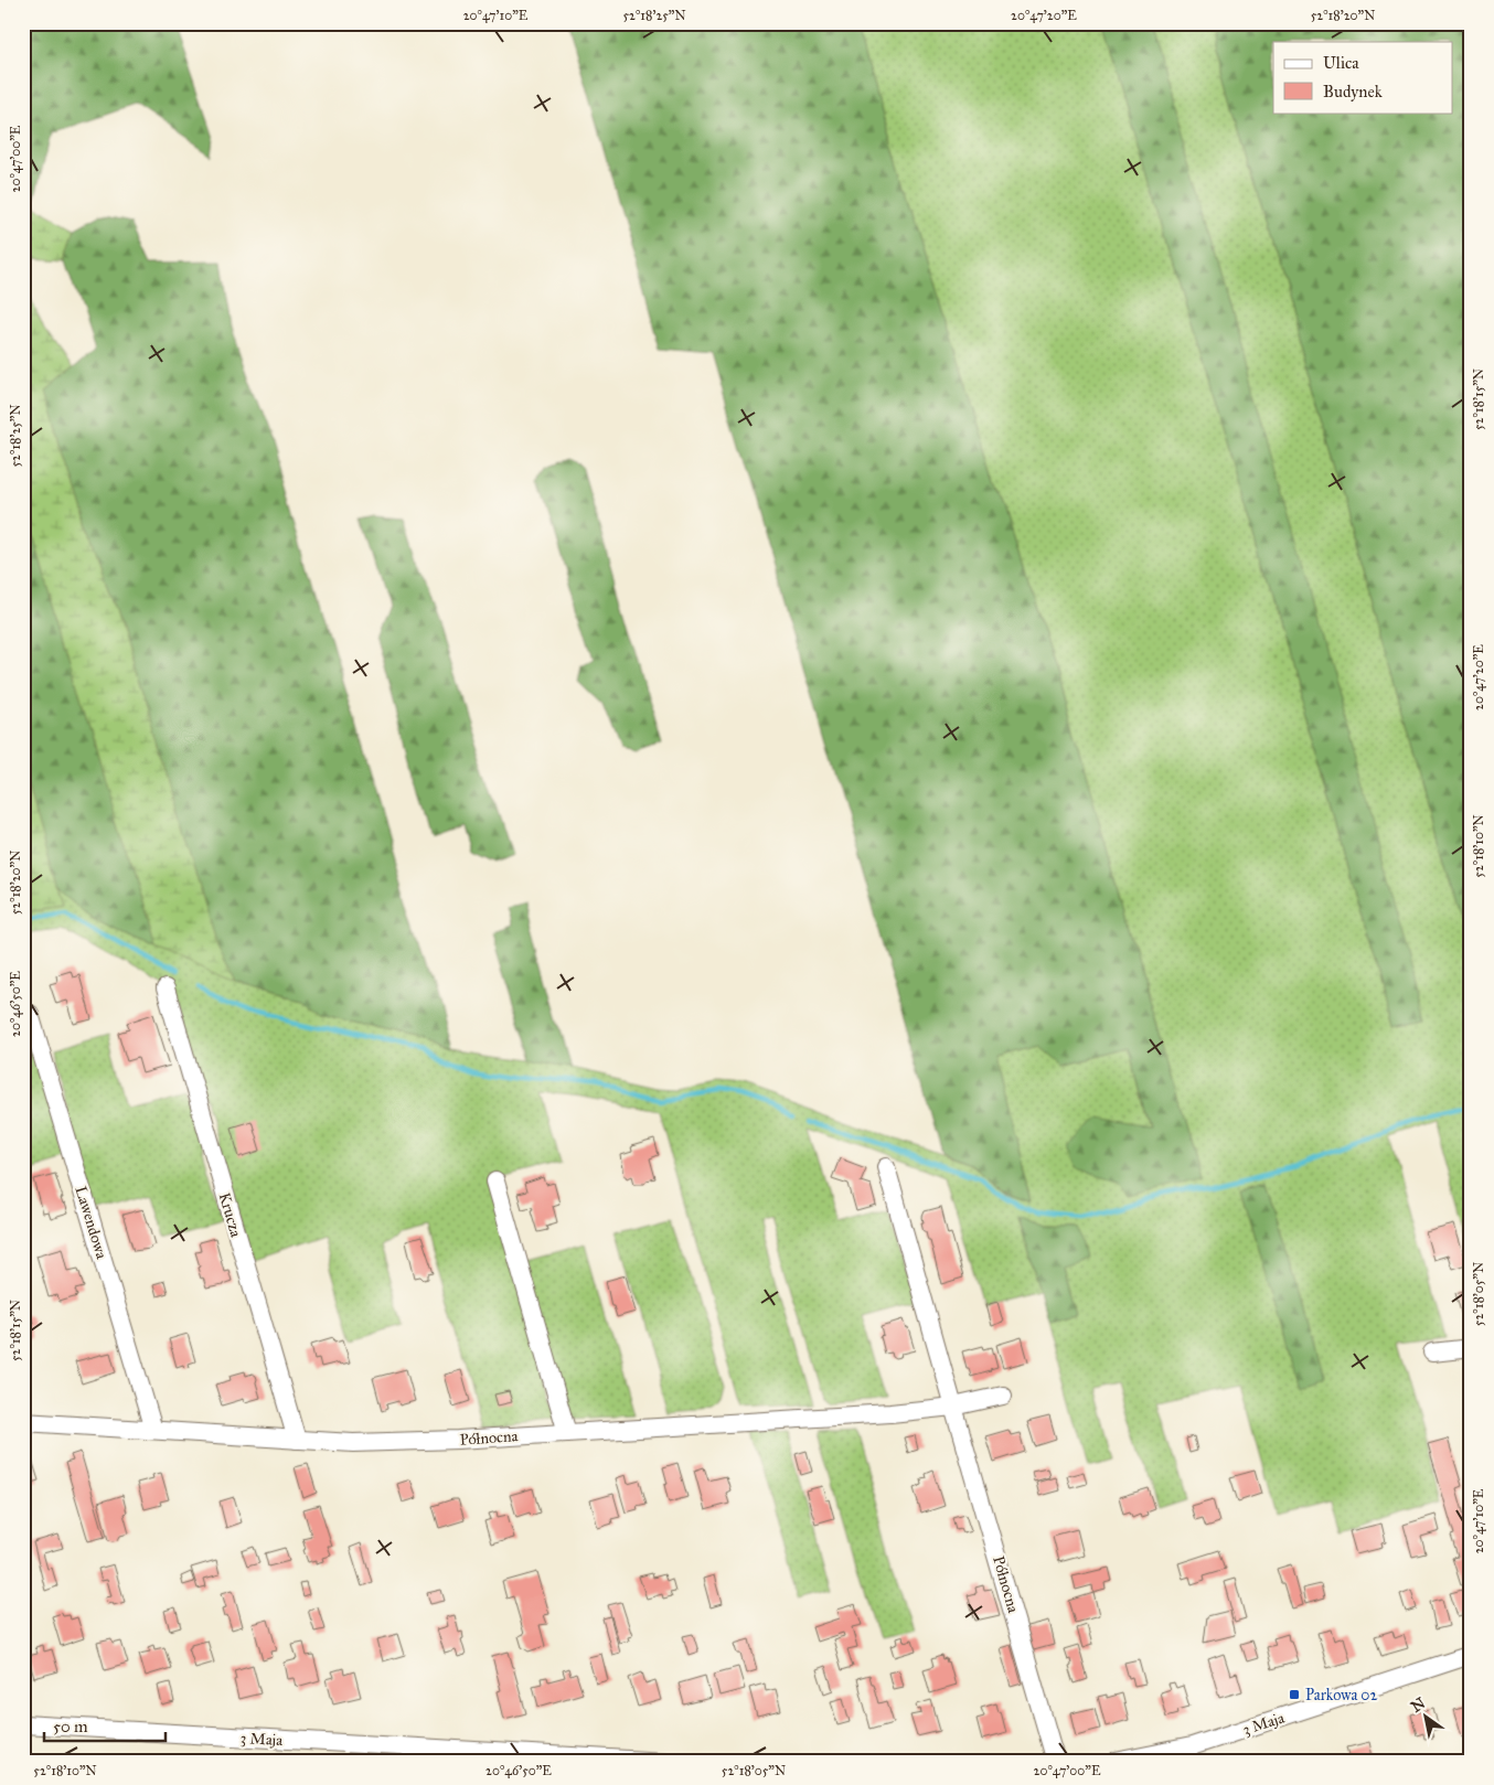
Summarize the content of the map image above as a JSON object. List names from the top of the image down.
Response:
{
  "streets": {
    "street": [
      "Krucza",
      "Lawendowa",
      "Północna",
      "3 Maja"
    ]
  },
  "crossings": [
    ["Krucza", "Północna"],
    ["Lawendowa", "Północna"]
  ],
  "places": {
    "transit": ["Parkowa 02"]
  },
  "legend": ["Ulica", "Budynek"],
  "scale_bar": "50 m",
  "north": "top left",
  "coordinates": [
    "20°47'10\"E",
    "52°18'25\"N",
    "20°47'20\"E",
    "52°18'20\"N",
    "20°47'00\"E",
    "52°18'15\"N",
    "52°18'10\"N",
    "20°46'50\"E",
    "52°18'05\"N"
  ]
}
